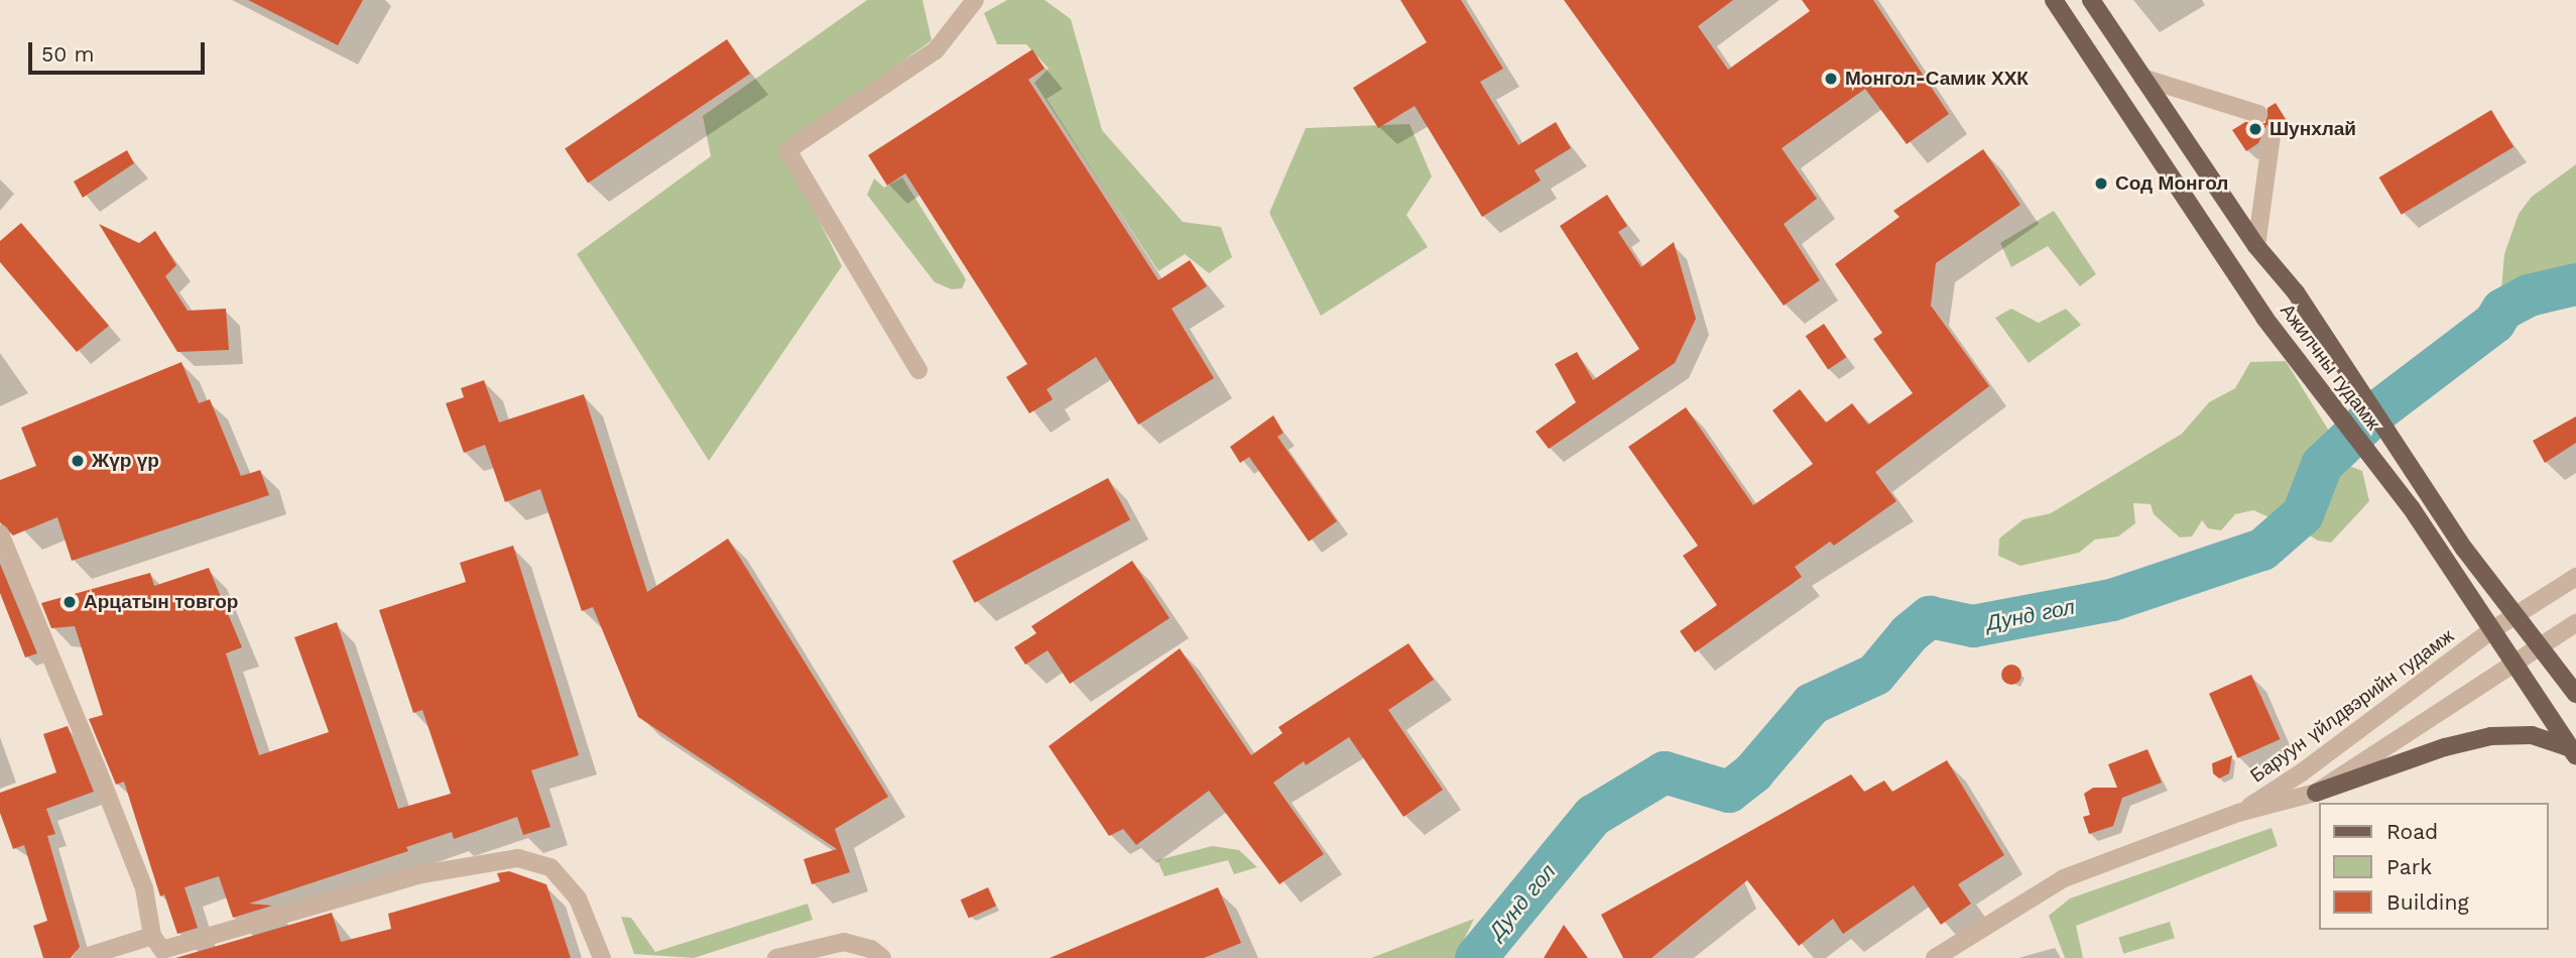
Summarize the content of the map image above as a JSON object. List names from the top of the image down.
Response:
{
  "streets": {
    "main road": ["Ажилчны гудамж"],
    "street": ["Баруун үйлдвэрийн гудамж"]
  },
  "crossings": [
    ["Ажилчны гудамж", "Баруун үйлдвэрийн гудамж"]
  ],
  "water": ["Дунд гол"],
  "places": [
    "Монгол-Самик ХХК",
    "Шунхлай",
    "Сод Монгол",
    "Жүр үр",
    "Арцатын товгор"
  ],
  "legend": ["Road", "Park", "Building"],
  "scale_bar": "50 m"
}
